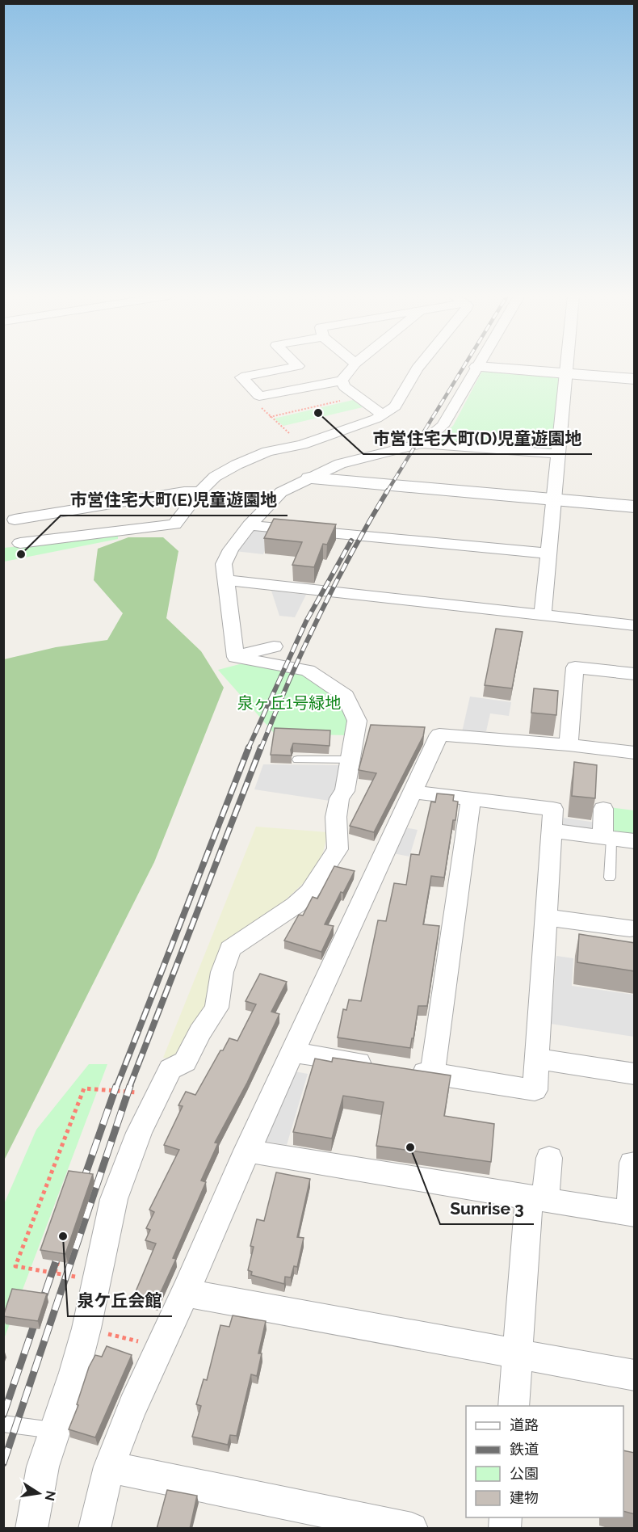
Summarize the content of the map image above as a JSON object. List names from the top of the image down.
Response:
{
  "parks": ["泉ヶ丘1号緑地"],
  "places": [
    "市営住宅大町(D)児童遊園地",
    "市営住宅大町(E)児童遊園地",
    "Sunrise 3",
    "泉ケ丘会館"
  ],
  "legend": [
    "道路",
    "鉄道",
    "公園",
    "建物"
  ],
  "north": "right"
}
